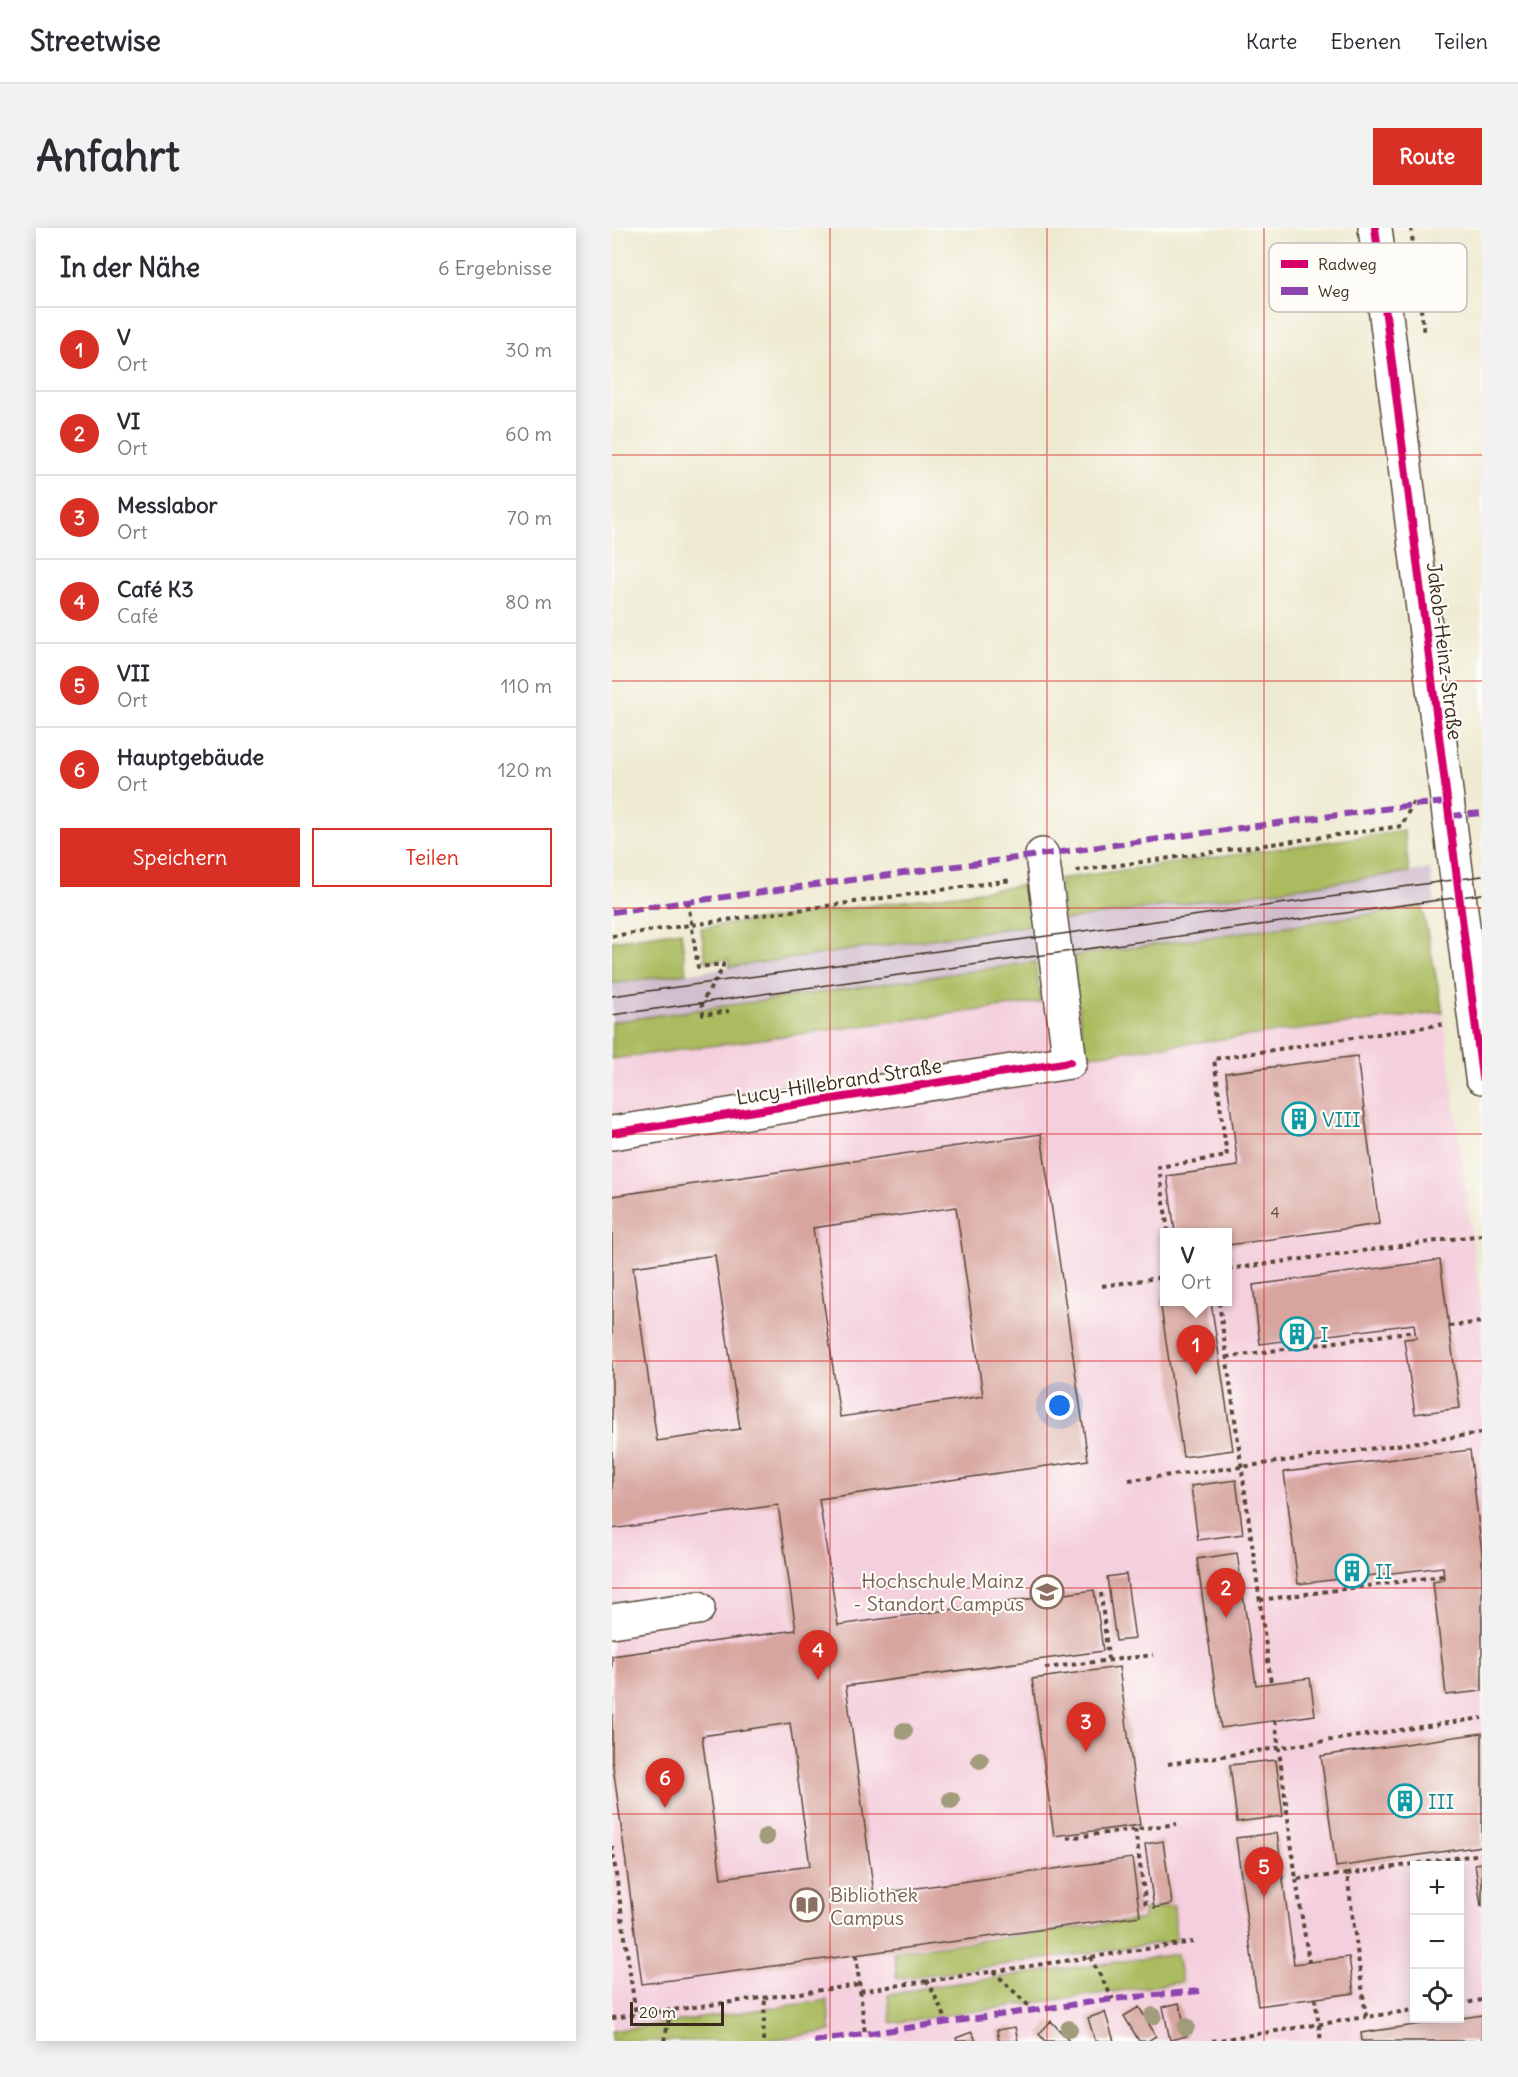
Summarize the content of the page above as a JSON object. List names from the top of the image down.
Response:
{
  "streets": {
    "street": ["Jakob-Heinz-Straße", "Lucy-Hillebrand Straße"]
  },
  "places": {
    "building": [
      "VIII",
      "I",
      "II",
      "III"
    ],
    "school or university": ["Hochschule Mainz - Standort Campus"],
    "library": ["Bibliothek Campus"]
  },
  "house_numbers": ["4"],
  "legend": ["Radweg", "Weg"],
  "scale_bar": "20 m",
  "page": {
    "header": "Streetwise",
    "nav": ["Karte", "Ebenen", "Teilen"],
    "buttons": [
      "Route",
      ["Speichern", "Teilen"]
    ],
    "title": "Anfahrt",
    "heading": ["In der Nähe", "6 Ergebnisse"],
    "list": [
      {
        "mark": "1",
        "name": "V",
        "note": "Ort",
        "value": "30 m"
      },
      {
        "mark": "2",
        "name": "VI",
        "note": "Ort",
        "value": "60 m"
      },
      {
        "mark": "3",
        "name": "Messlabor",
        "note": "Ort",
        "value": "70 m"
      },
      {
        "mark": "4",
        "name": "Café K3",
        "note": "Café",
        "value": "80 m"
      },
      {
        "mark": "5",
        "name": "VII",
        "note": "Ort",
        "value": "110 m"
      },
      {
        "mark": "6",
        "name": "Hauptgebäude",
        "note": "Ort",
        "value": "120 m"
      }
    ],
    "popup": ["V", "Ort"],
    "pins": [
      "1",
      "2",
      "4",
      "3",
      "6",
      "5"
    ],
    "map_buttons": ["+", "−"],
    "scale": "20 m"
  }
}
